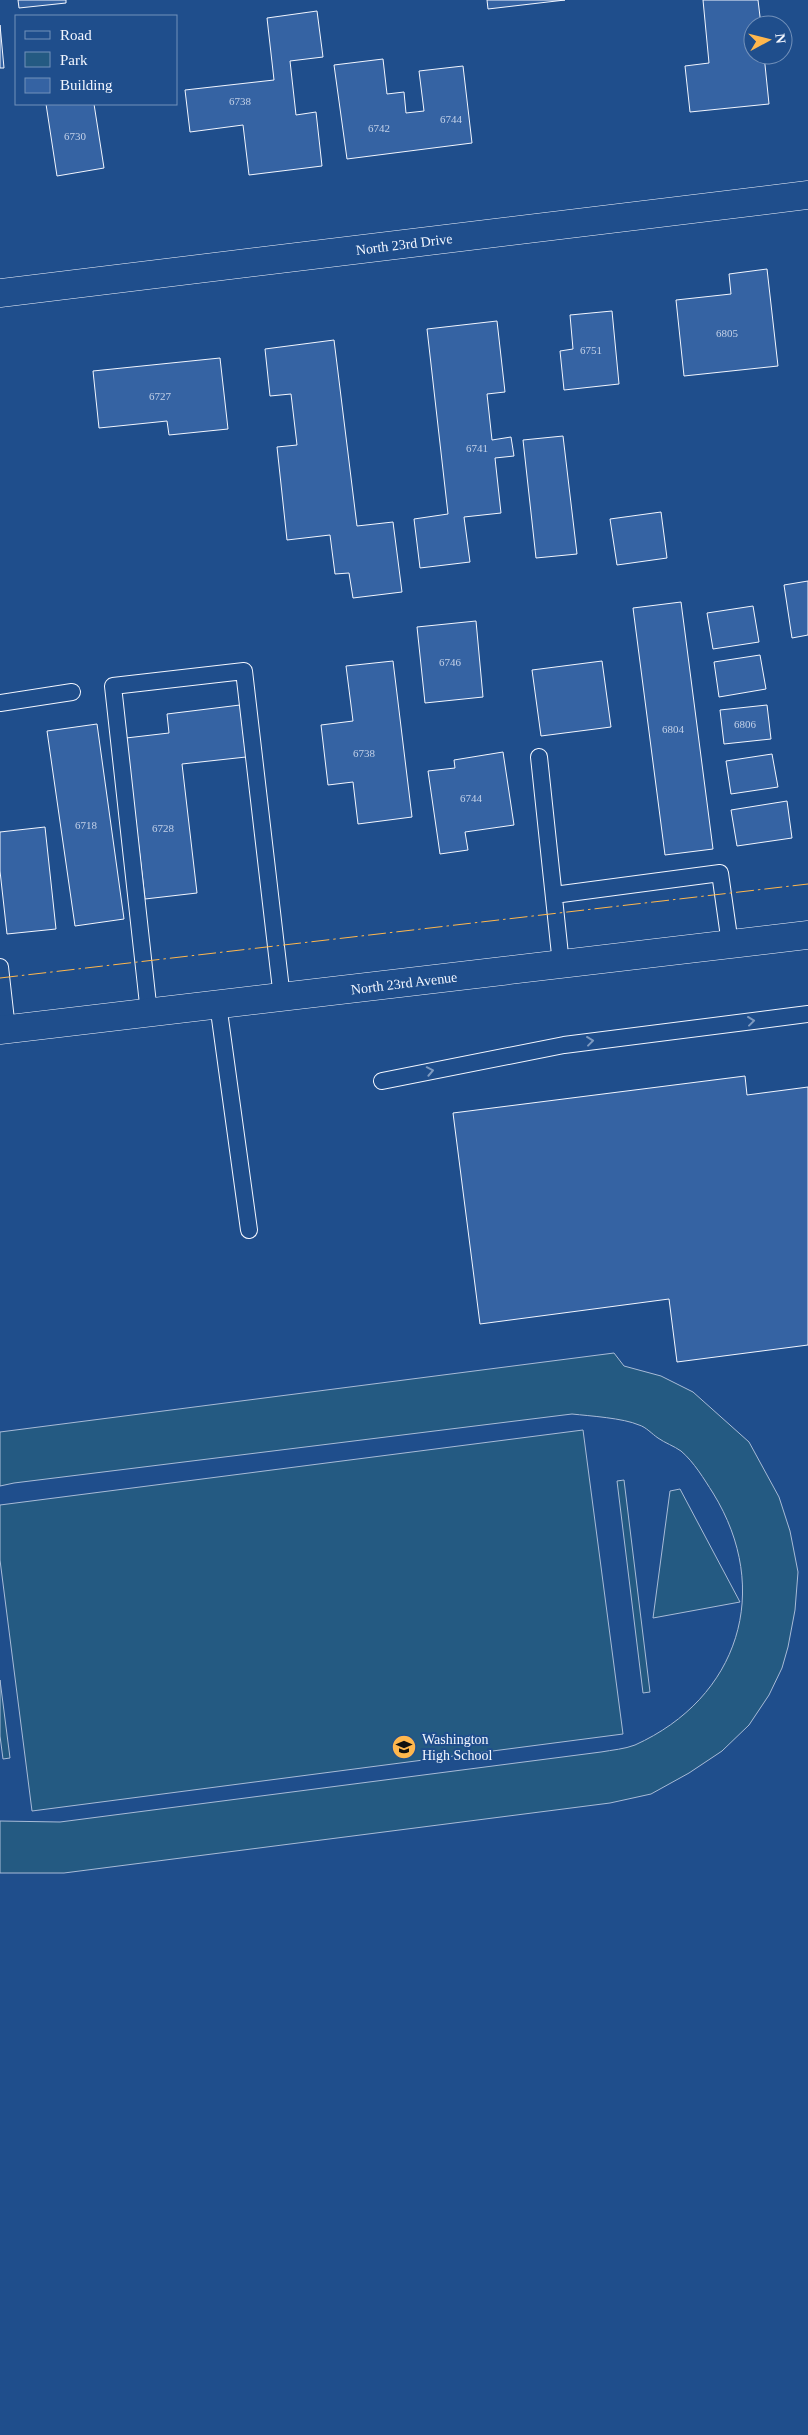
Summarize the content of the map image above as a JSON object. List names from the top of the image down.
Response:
{
  "streets": {
    "street": ["North 23rd Drive", "North 23rd Avenue"]
  },
  "places": {
    "school or university": ["Washington High School"]
  },
  "house_numbers": [
    "6738",
    "6744",
    "6742",
    "6730",
    "6805",
    "6751",
    "6727",
    "6741",
    "6746",
    "6806",
    "6804",
    "6738",
    "6744",
    "6718",
    "6728"
  ],
  "legend": ["Road", "Park", "Building"],
  "north": "right"
}
